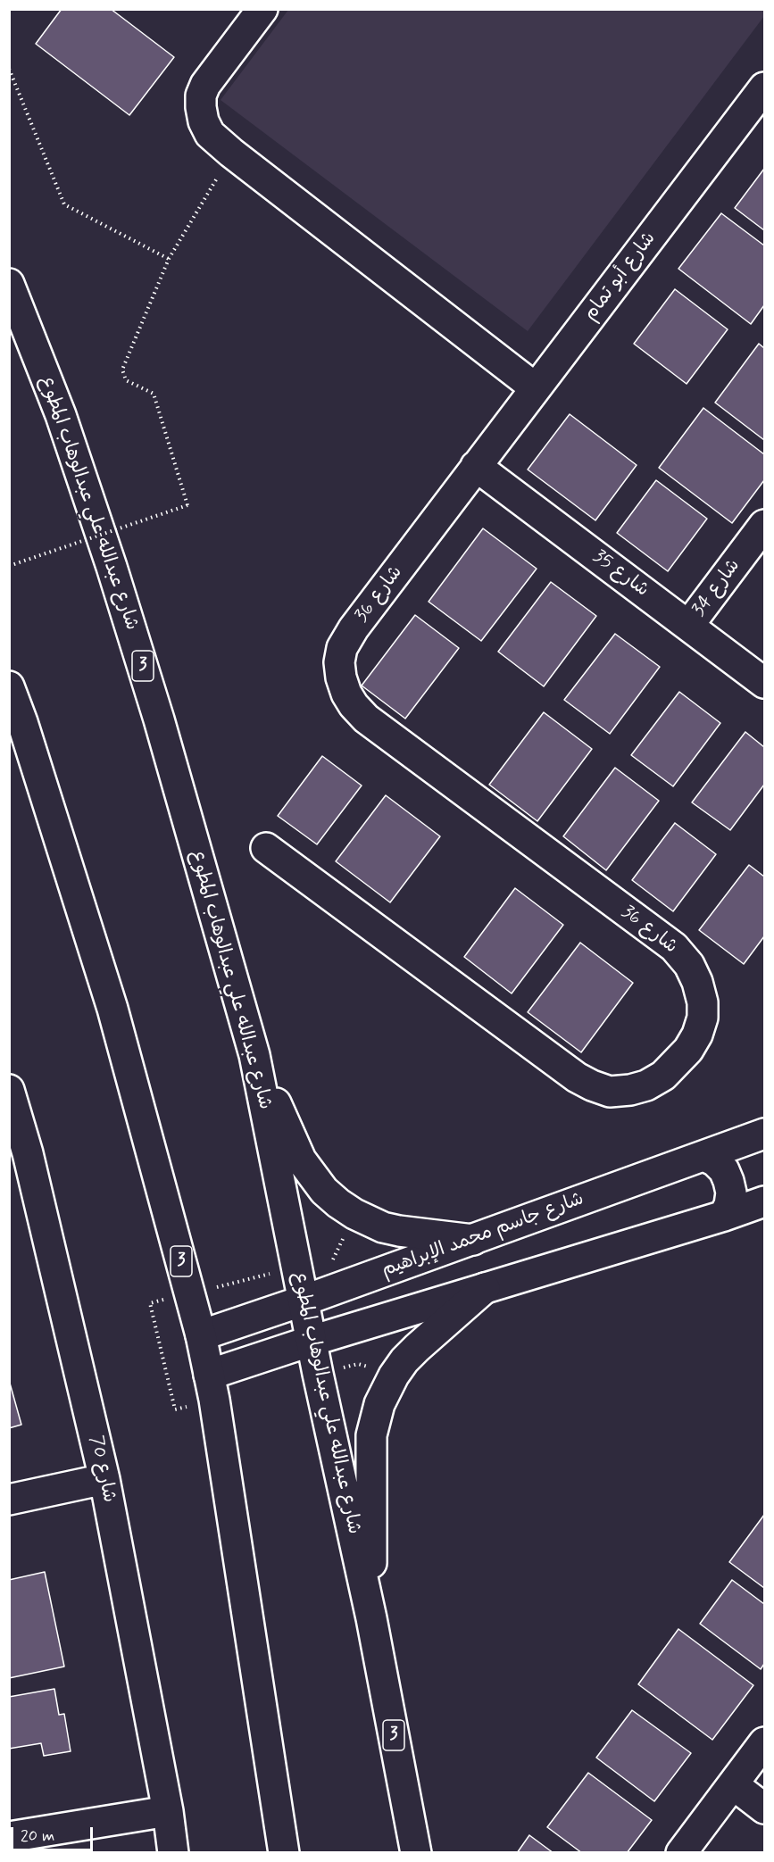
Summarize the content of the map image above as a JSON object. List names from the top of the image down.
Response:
{
  "streets": {
    "street": [
      "شارع أبو تمام",
      "شارع عبدالله علي عبدالوهاب المطوع",
      "شارع 35",
      "شارع 34",
      "شارع 36",
      "3",
      "شارع جاسم محمد الإبراهيم",
      "شارع 70"
    ]
  },
  "crossings": [
    ["شارع أبو تمام", "شارع 35"],
    ["شارع أبو تمام", "شارع 36"],
    ["شارع عبدالله علي عبدالوهاب المطوع", "شارع جاسم محمد الإبراهيم"],
    ["شارع 35", "شارع 34"],
    ["شارع 35", "شارع 36"],
    ["3", "شارع جاسم محمد الإبراهيم"]
  ],
  "scale_bar": "20 m"
}
